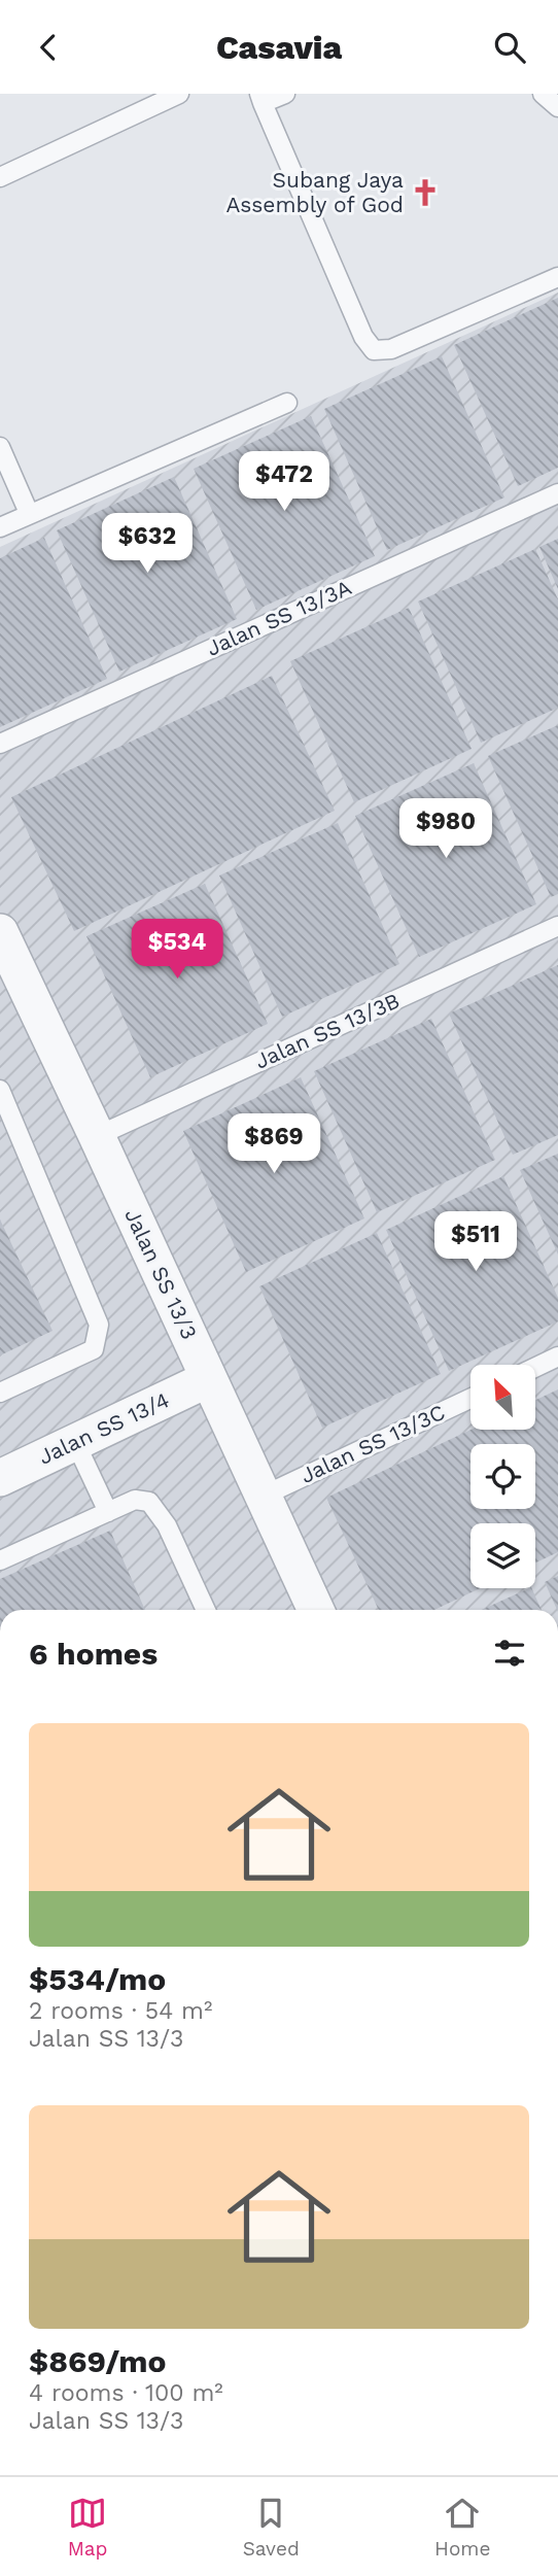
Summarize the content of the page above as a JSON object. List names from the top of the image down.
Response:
{
  "streets": {
    "street": ["Jalan SS 13/3", "Jalan SS 13/4"],
    "lane": ["Jalan SS 13/3A", "Jalan SS 13/3B", "Jalan SS 13/3C"]
  },
  "crossings": [
    ["Jalan SS 13/3B", "Jalan SS 13/3"],
    ["Jalan SS 13/3", "Jalan SS 13/4"],
    ["Jalan SS 13/3", "Jalan SS 13/3C"]
  ],
  "places": {
    "church": ["Subang Jaya Assembly of God"]
  },
  "north": "top left",
  "page": {
    "header": "Casavia",
    "price": [
      "$472",
      "$632",
      "$980",
      "$534",
      "$869",
      "$511"
    ],
    "heading": "6 homes",
    "list": [
      {
        "name": "$534/mo",
        "note": "2 rooms · 54 m² · Jalan SS 13/3"
      },
      {
        "name": "$869/mo",
        "note": "4 rooms · 100 m² · Jalan SS 13/3"
      }
    ],
    "tabs": ["Map", "Saved", "Home"]
  }
}
